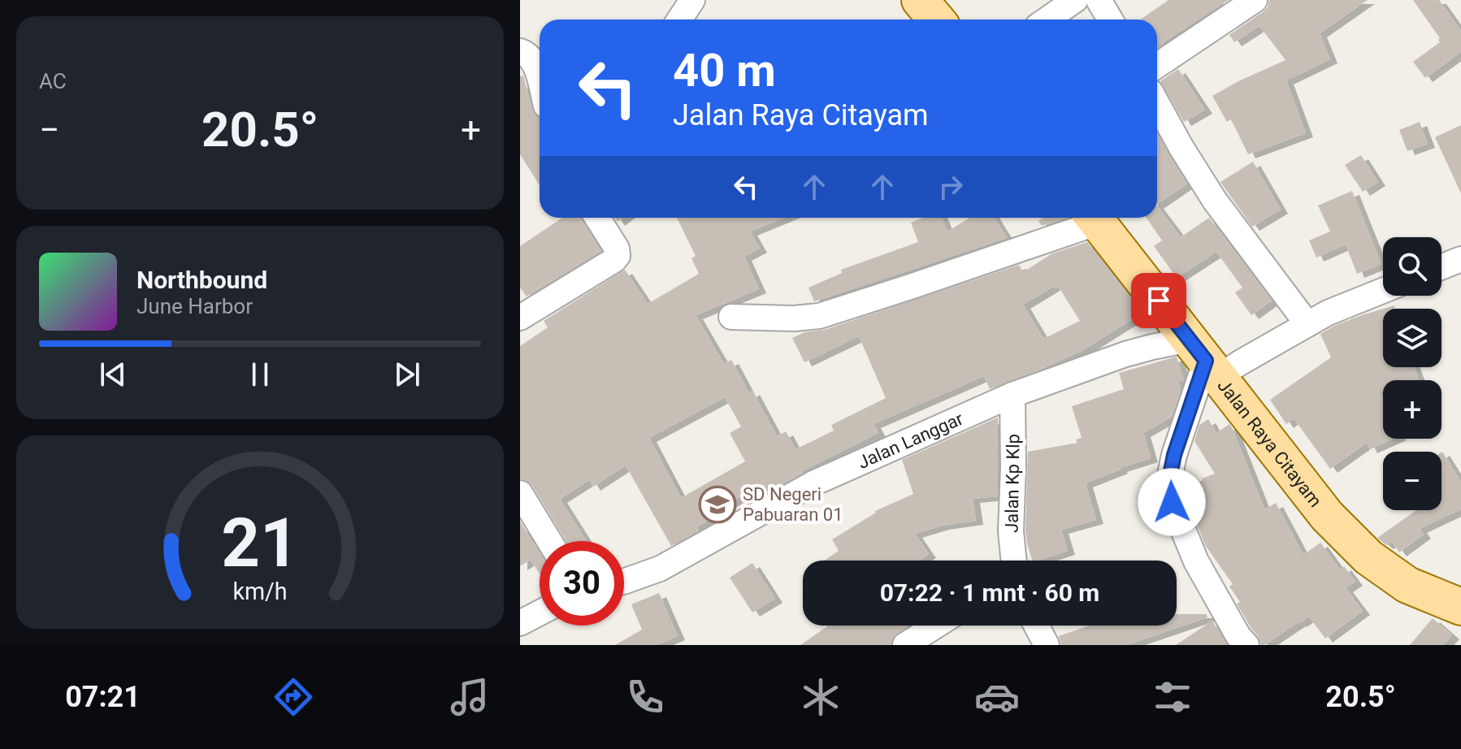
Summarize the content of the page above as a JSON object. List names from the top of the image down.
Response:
{
  "streets": {
    "main road": ["Jalan Raya Citayam"],
    "street": ["Jalan Langgar", "Jalan Kp Klp"]
  },
  "crossings": [
    ["Jalan Langgar", "Jalan Raya Citayam"],
    ["Jalan Langgar", "Jalan Kp Klp"]
  ],
  "places": {
    "school or university": ["SD Negeri Pabuaran 01"]
  },
  "page": {
    "tile": "AC",
    "turn": ["40 m", "Jalan Raya Citayam"],
    "heat": ["−", "20.5°", "+"],
    "map_buttons": ["+", "−"],
    "song": ["Northbound", "June Harbor"],
    "limit": "30",
    "trip": "07:22 · 1 mnt · 60 m",
    "tabs": ["07:21", "20.5°"],
    "gauge": ["21", "km/h"]
  }
}
